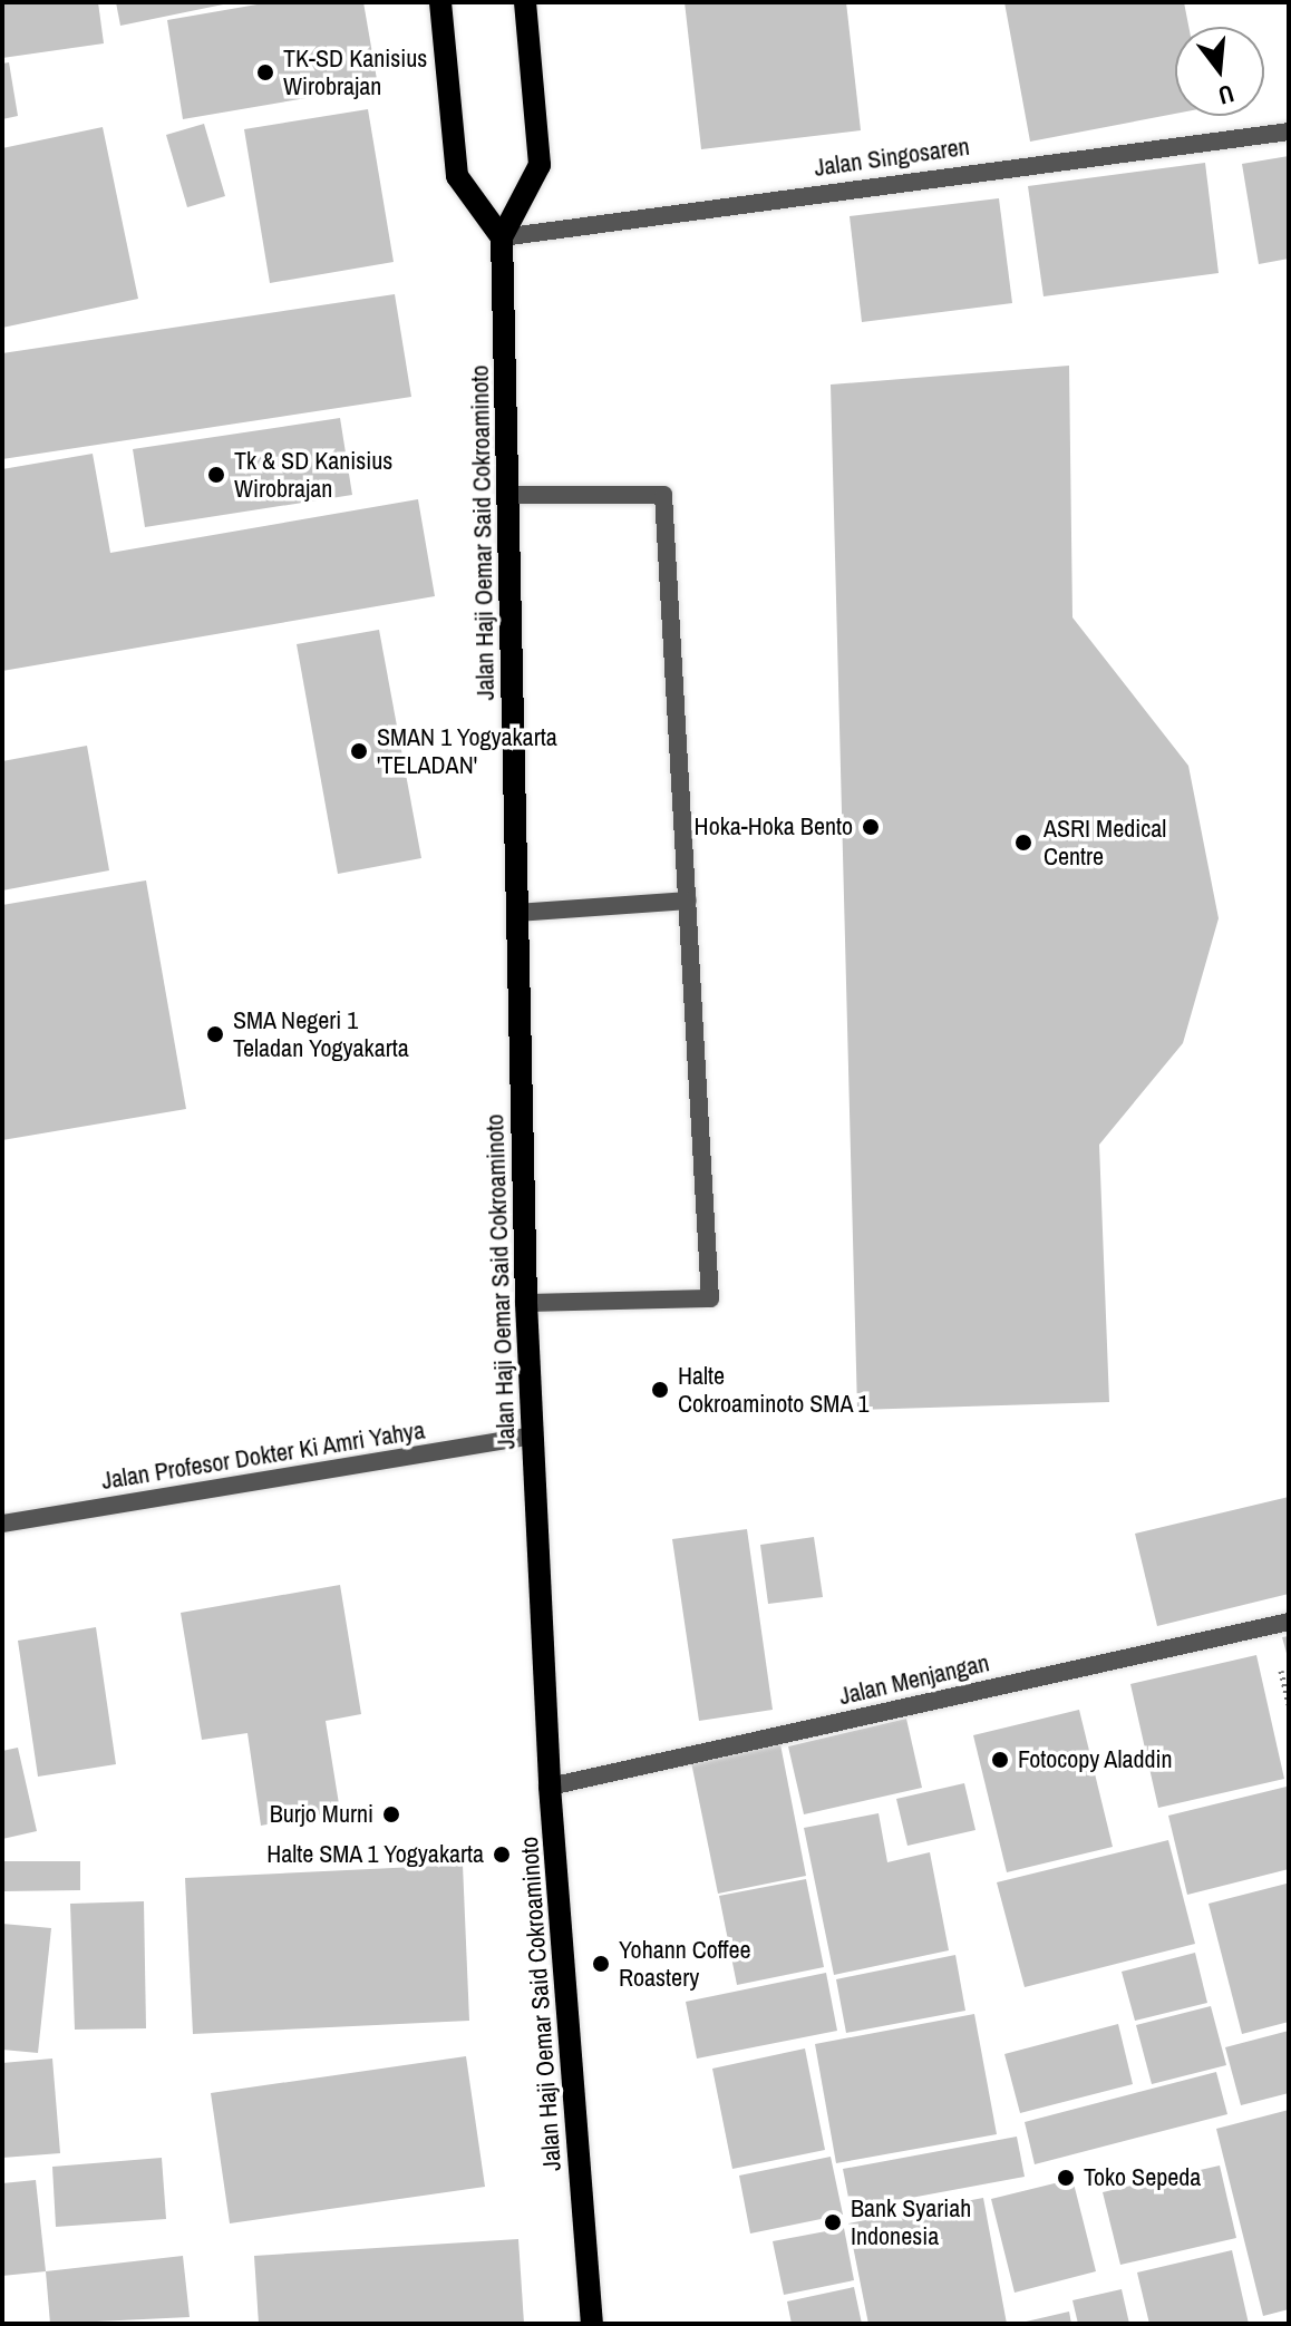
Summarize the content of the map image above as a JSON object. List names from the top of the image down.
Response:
{
  "streets": {
    "main road": ["Jalan Haji Oemar Said Cokroaminoto"],
    "street": ["Jalan Singosaren", "Jalan Profesor Dokter Ki Amri Yahya", "Jalan Menjangan"]
  },
  "crossings": [
    ["Jalan Singosaren", "Jalan Haji Oemar Said Cokroaminoto"],
    ["Jalan Haji Oemar Said Cokroaminoto", "Jalan Profesor Dokter Ki Amri Yahya"],
    ["Jalan Haji Oemar Said Cokroaminoto", "Jalan Menjangan"]
  ],
  "places": [
    "TK-SD Kanisius Wirobrajan",
    "Tk & SD Kanisius Wirobrajan",
    "SMAN 1 Yogyakarta 'TELADAN'",
    "Hoka-Hoka Bento",
    "ASRI Medical Centre",
    "SMA Negeri 1 Teladan Yogyakarta",
    "Halte Cokroaminoto SMA 1",
    "Fotocopy Aladdin",
    "Burjo Murni",
    "Halte SMA 1 Yogyakarta",
    "Yohann Coffee Roastery",
    "Toko Sepeda",
    "Bank Syariah Indonesia"
  ],
  "north": "bottom"
}
